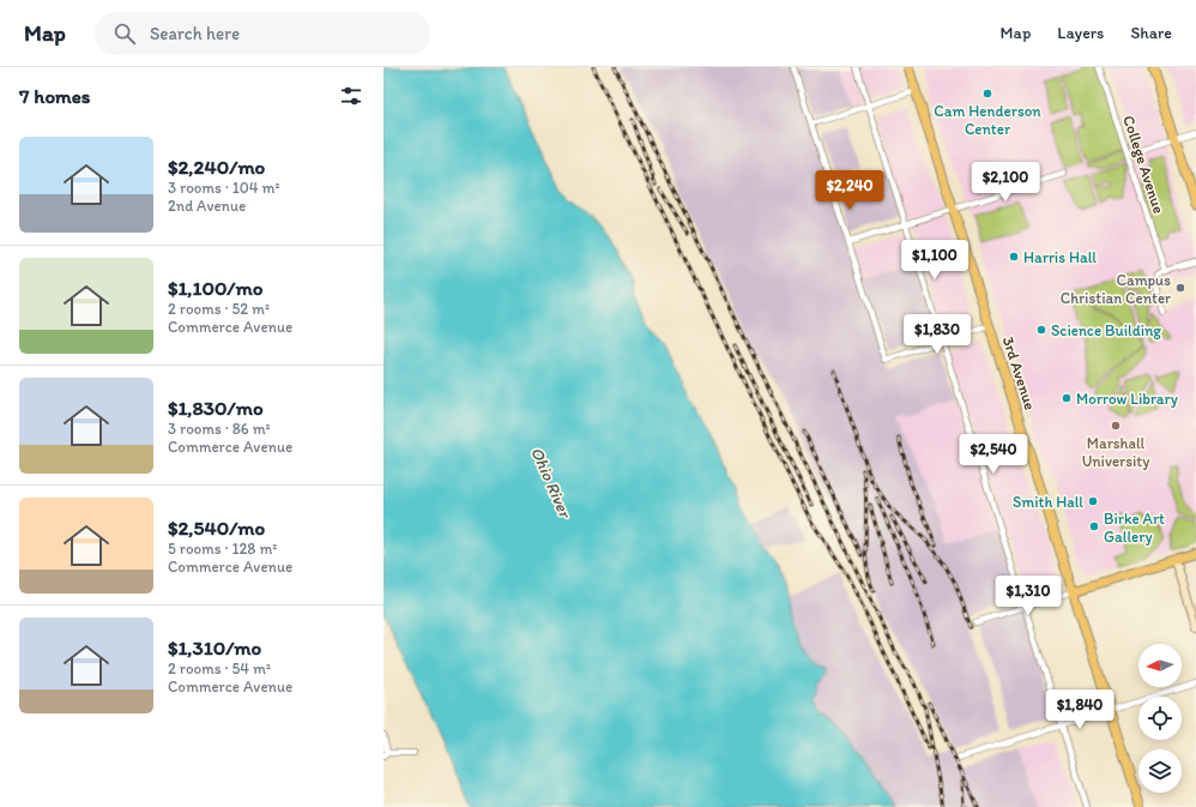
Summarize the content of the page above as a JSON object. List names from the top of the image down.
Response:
{
  "streets": {
    "main road": ["3rd Avenue"],
    "street": ["College Avenue"]
  },
  "water": ["Ohio River"],
  "places": [
    "Cam Henderson Center",
    "Harris Hall",
    "Campus Christian Center",
    "Science Building",
    "Morrow Library",
    "Marshall University",
    "Smith Hall",
    "Birke Art Gallery"
  ],
  "north": "left",
  "page": {
    "header": "Map",
    "search": "Search here",
    "nav": ["Map", "Layers", "Share"],
    "heading": "7 homes",
    "list": [
      {
        "name": "$2,240/mo",
        "note": "3 rooms · 104 m² · 2nd Avenue"
      },
      {
        "name": "$1,100/mo",
        "note": "2 rooms · 52 m² · Commerce Avenue"
      },
      {
        "name": "$1,830/mo",
        "note": "3 rooms · 86 m² · Commerce Avenue"
      },
      {
        "name": "$2,540/mo",
        "note": "5 rooms · 128 m² · Commerce Avenue"
      },
      {
        "name": "$1,310/mo",
        "note": "2 rooms · 54 m² · Commerce Avenue"
      }
    ],
    "price": [
      "$2,100",
      "$2,240",
      "$1,100",
      "$1,830",
      "$2,540",
      "$1,310",
      "$1,840"
    ]
  }
}
